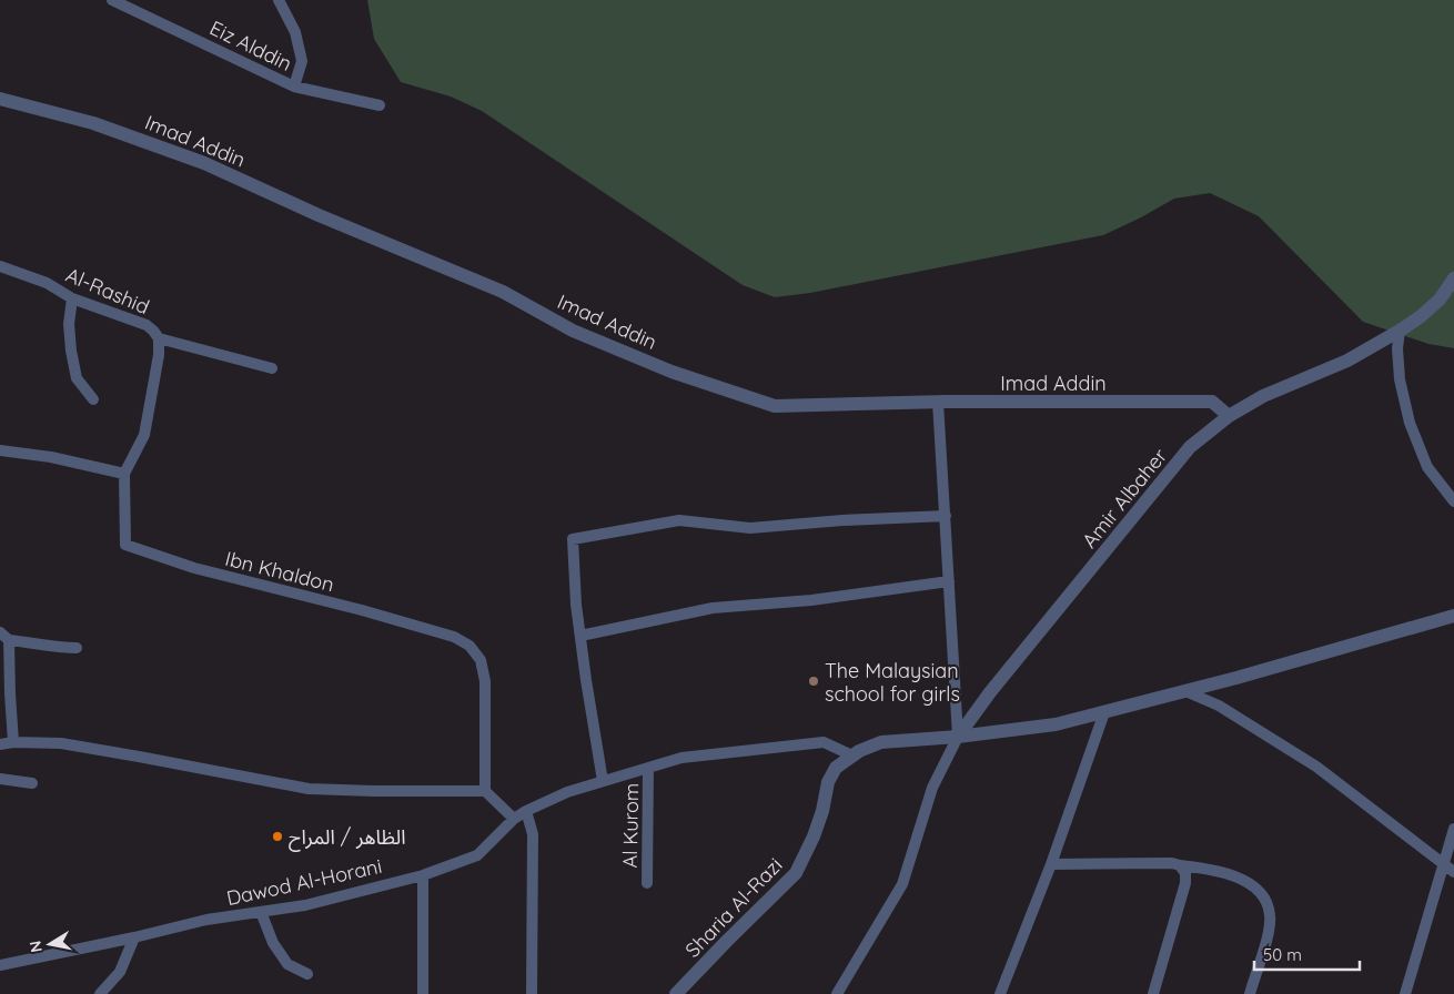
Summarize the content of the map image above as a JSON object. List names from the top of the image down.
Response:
{
  "streets": {
    "street": [
      "Eiz Alddin",
      "Imad Addin",
      "Al-Rashid",
      "Amir Albaher",
      "Ibn Khaldon",
      "Al Kurom",
      "Dawod Al-Horani",
      "Sharia Al-Razi"
    ]
  },
  "crossings": [
    ["Imad Addin", "Amir Albaher"],
    ["Al-Rashid", "Ibn Khaldon"],
    ["Al Kurom", "Dawod Al-Horani"],
    ["Dawod Al-Horani", "Sharia Al-Razi"]
  ],
  "places": ["The Malaysian school for girls", "الظاهر / المراح"],
  "scale_bar": "50 m",
  "north": "left"
}
